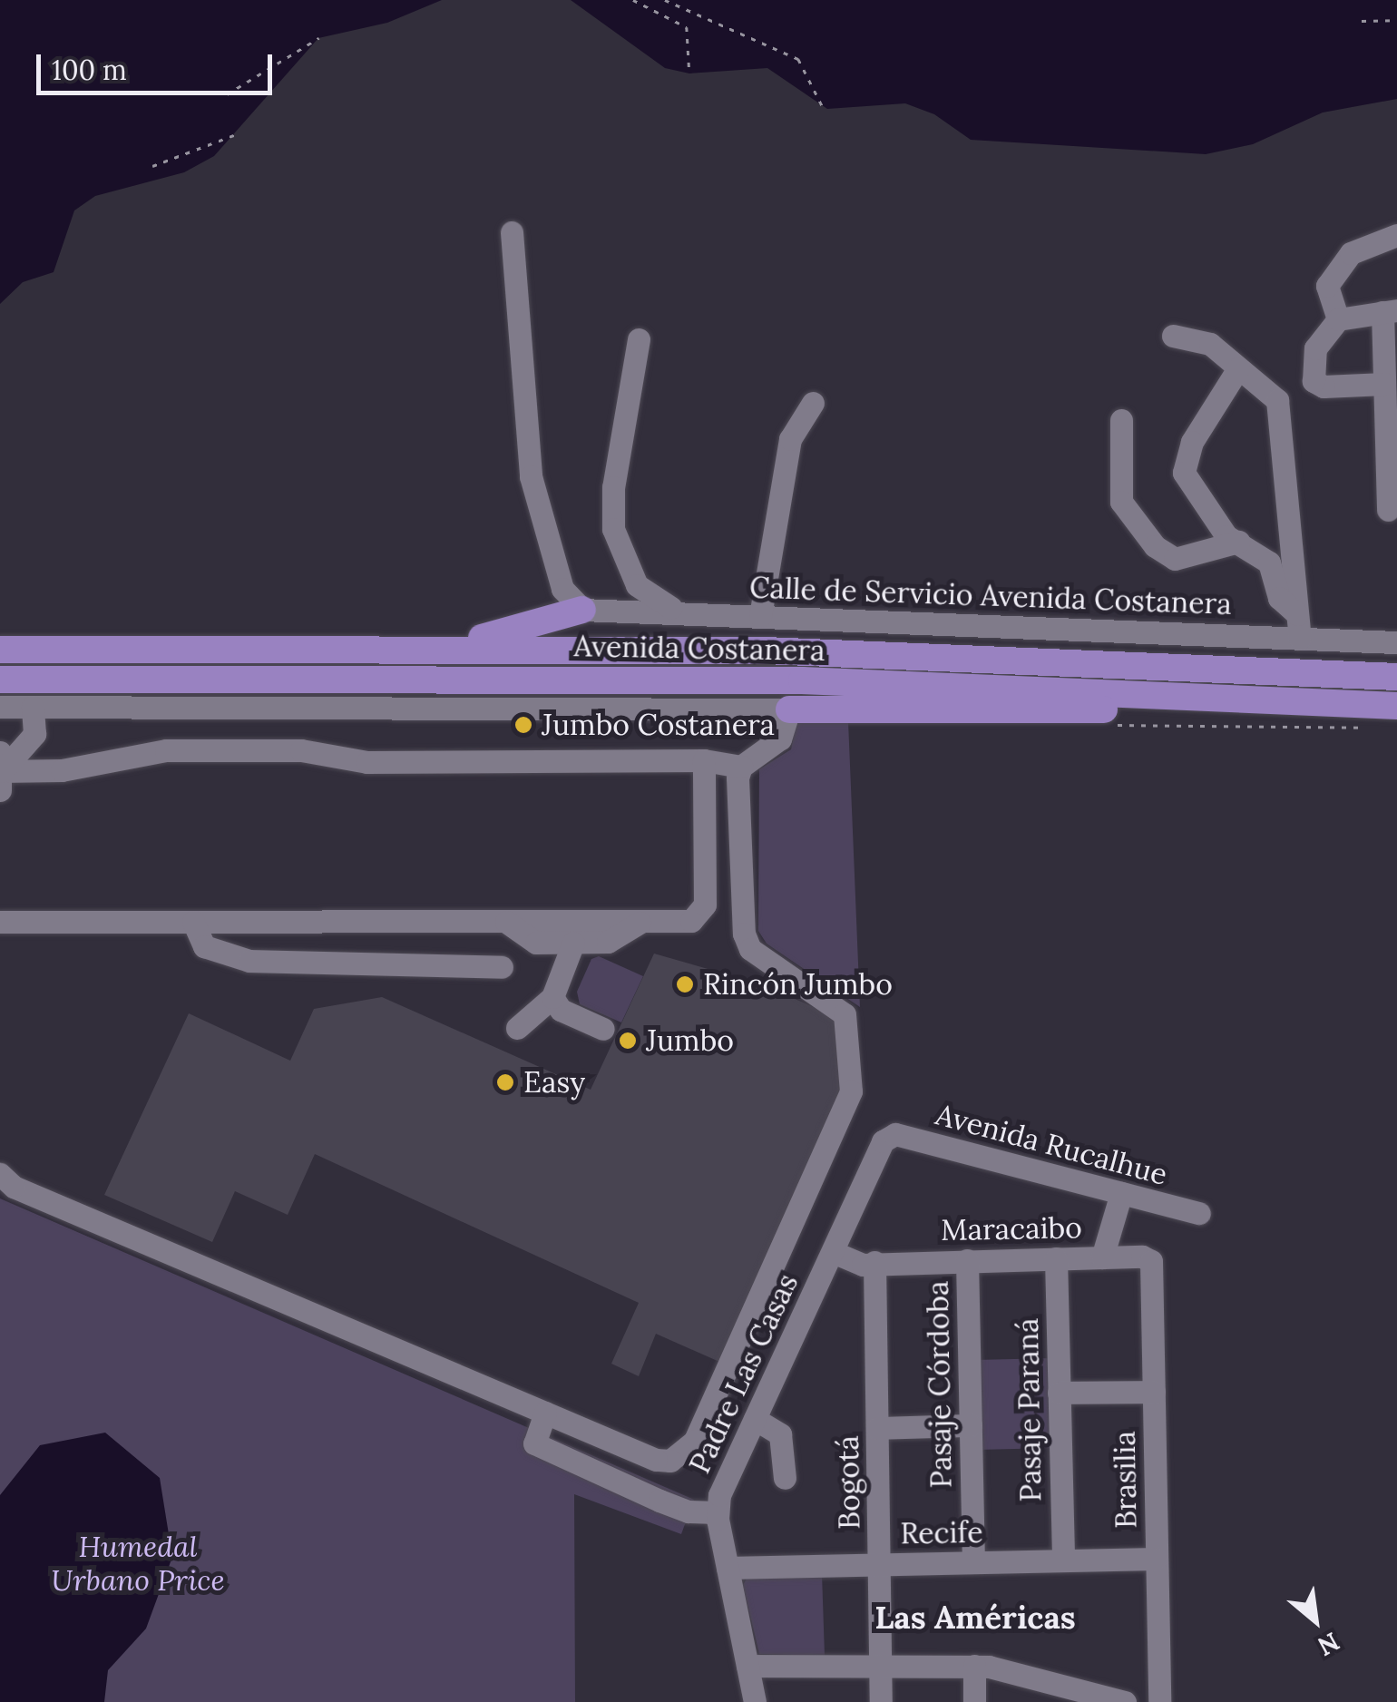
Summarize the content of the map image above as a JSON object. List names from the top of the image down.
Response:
{
  "streets": {
    "main road": ["Avenida Costanera"],
    "street": [
      "Calle de Servicio Avenida Costanera",
      "Avenida Rucalhue",
      "Maracaibo",
      "Padre Las Casas",
      "Pasaje Córdoba",
      "Pasaje Paraná",
      "Brasilia",
      "Bogotá",
      "Recife"
    ]
  },
  "crossings": [
    ["Avenida Rucalhue", "Padre Las Casas"],
    ["Maracaibo", "Pasaje Córdoba"],
    ["Maracaibo", "Pasaje Paraná"],
    ["Maracaibo", "Brasilia"],
    ["Maracaibo", "Bogotá"],
    ["Padre Las Casas", "Recife"],
    ["Pasaje Córdoba", "Recife"],
    ["Pasaje Paraná", "Recife"],
    ["Brasilia", "Recife"],
    ["Bogotá", "Recife"]
  ],
  "districts": ["Las Américas"],
  "parks": ["Humedal Urbano Price"],
  "places": [
    "Jumbo Costanera",
    "Rincón Jumbo",
    "Jumbo",
    "Easy"
  ],
  "scale_bar": "100 m",
  "north": "bottom right"
}
